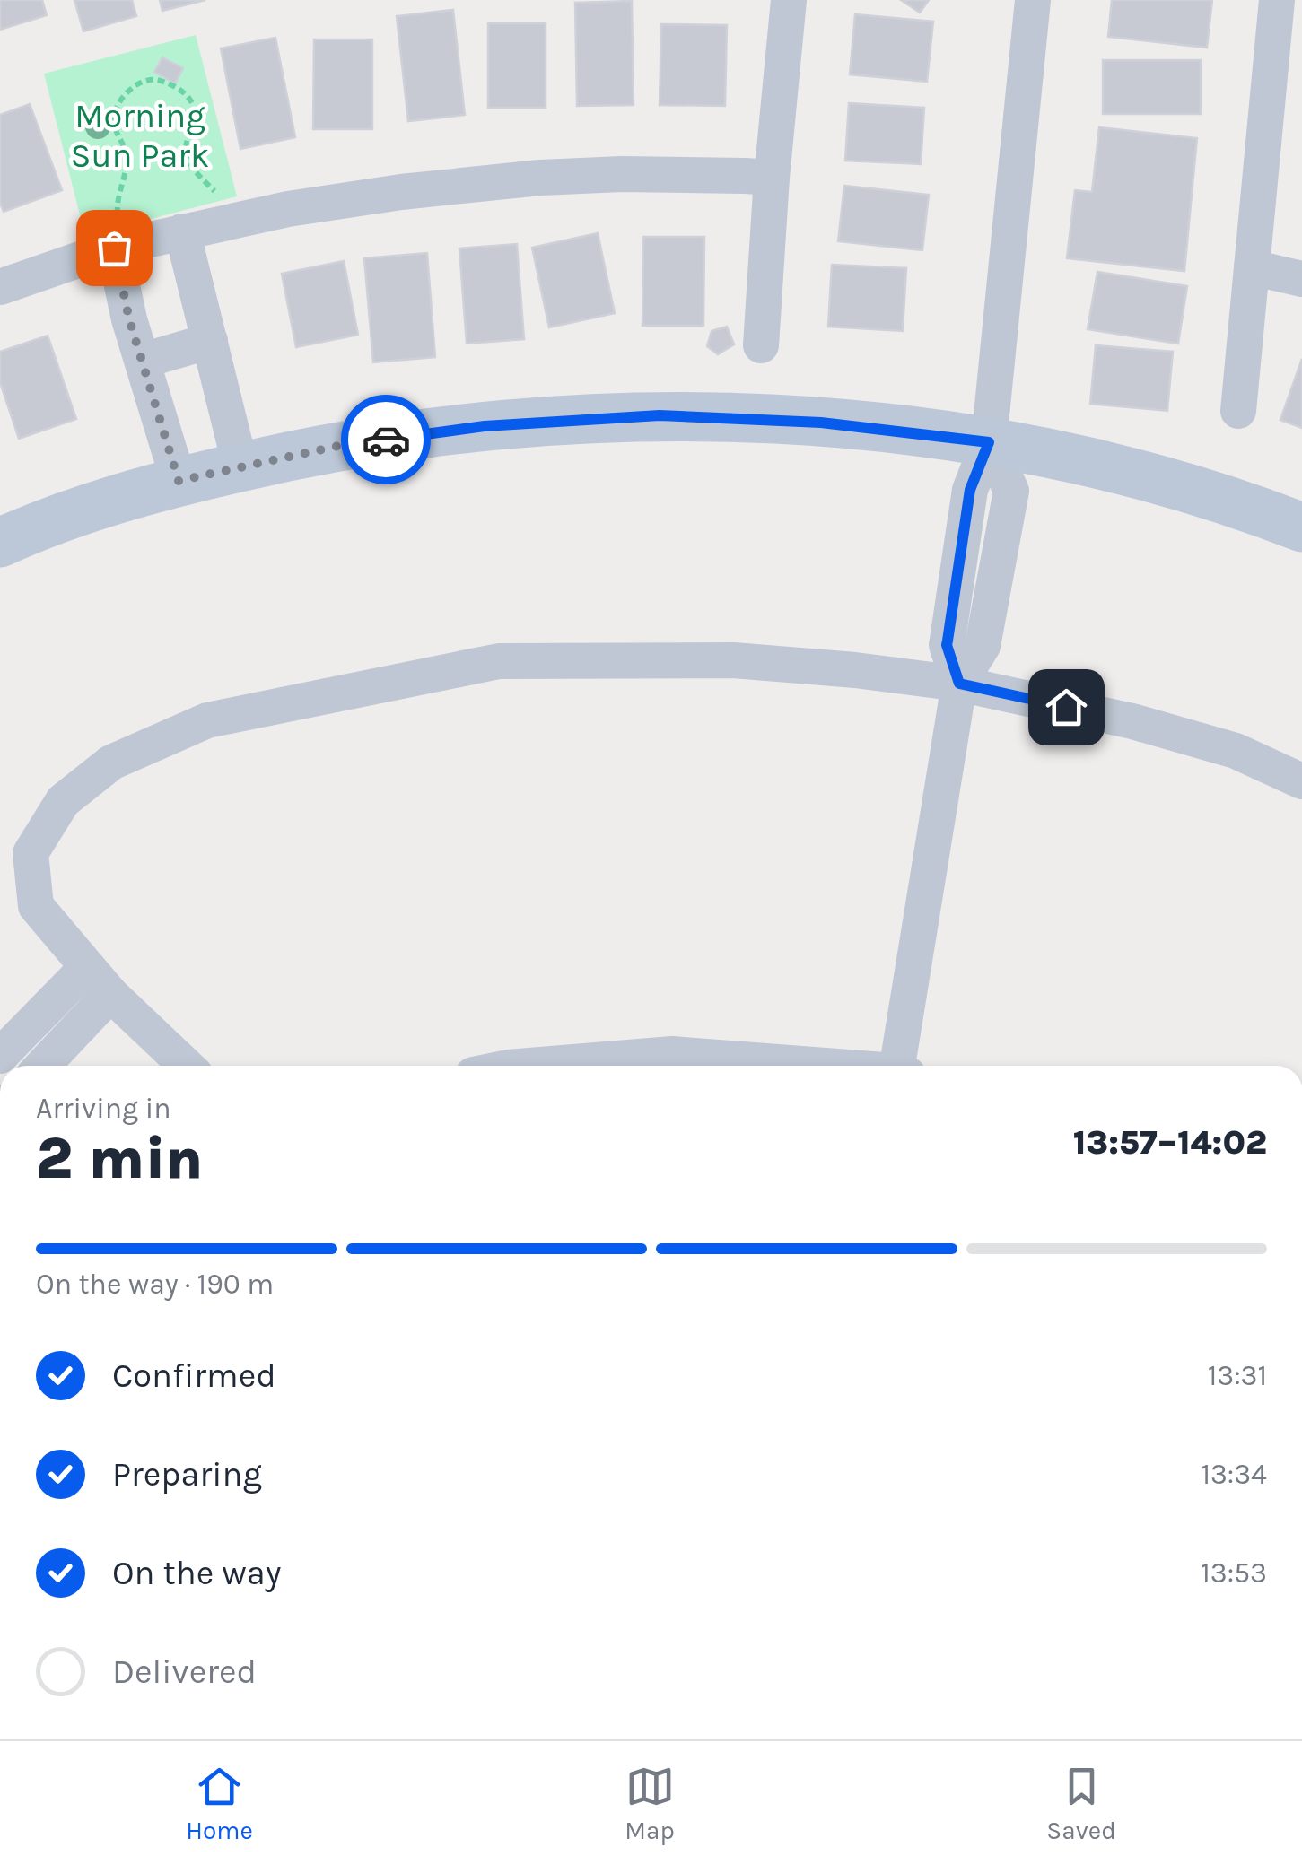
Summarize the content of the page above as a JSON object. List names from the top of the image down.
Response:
{
  "parks": ["Morning Sun Park"],
  "page": {
    "heading": ["2 min", "Arriving in", "13:57–14:02"],
    "bar": "On the way · 190 m",
    "list": [
      ["Confirmed", "13:31"],
      ["Preparing", "13:34"],
      ["On the way", "13:53"],
      "Delivered"
    ],
    "tabs": ["Home", "Map", "Saved"]
  }
}
